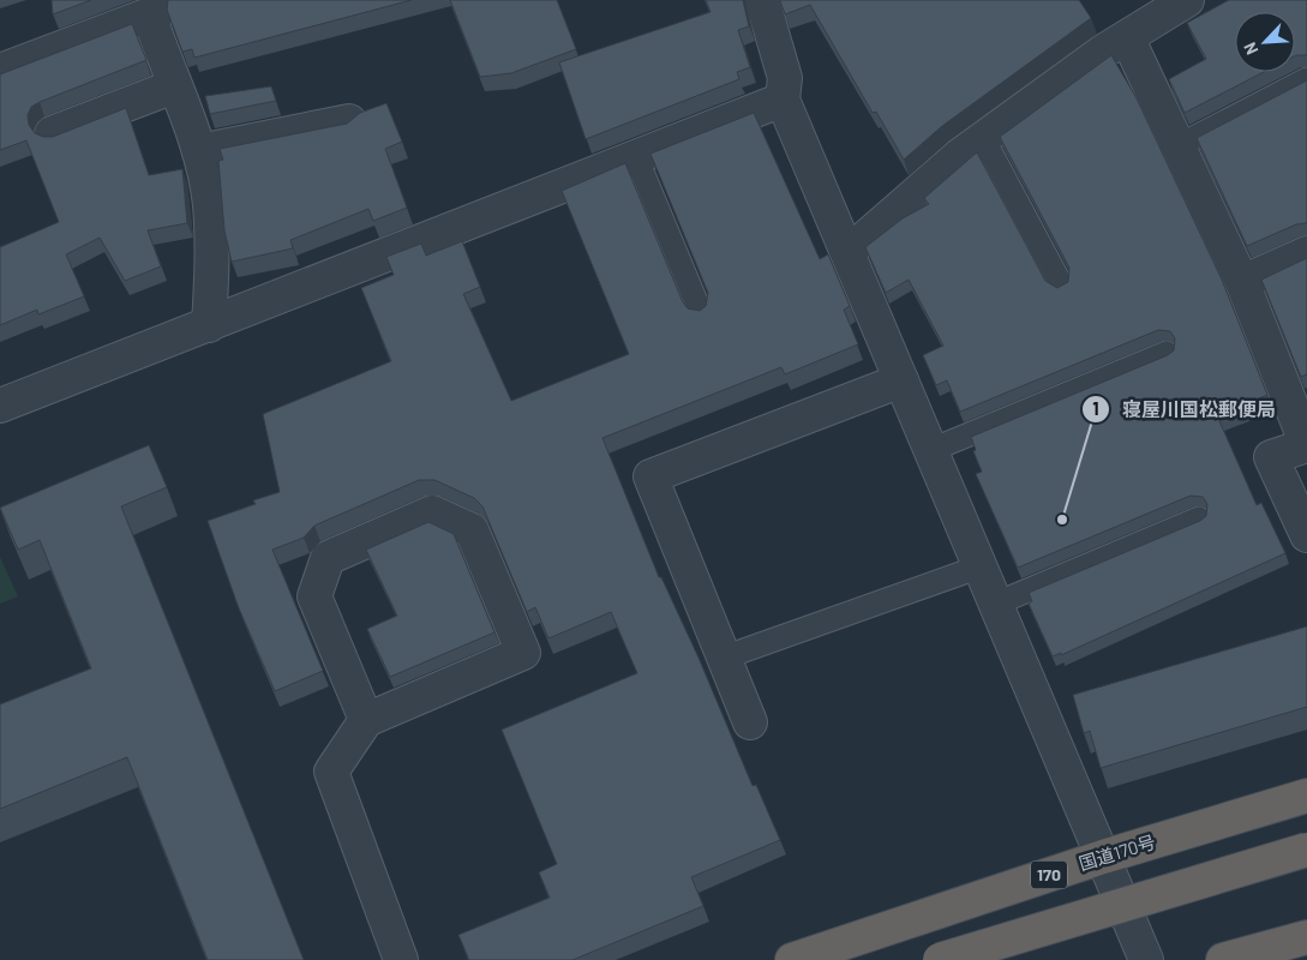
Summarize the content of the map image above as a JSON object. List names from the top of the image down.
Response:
{
  "streets": {
    "highway": ["国道170号", "170"]
  },
  "places": ["寝屋川国松郵便局"],
  "north": "bottom left"
}
